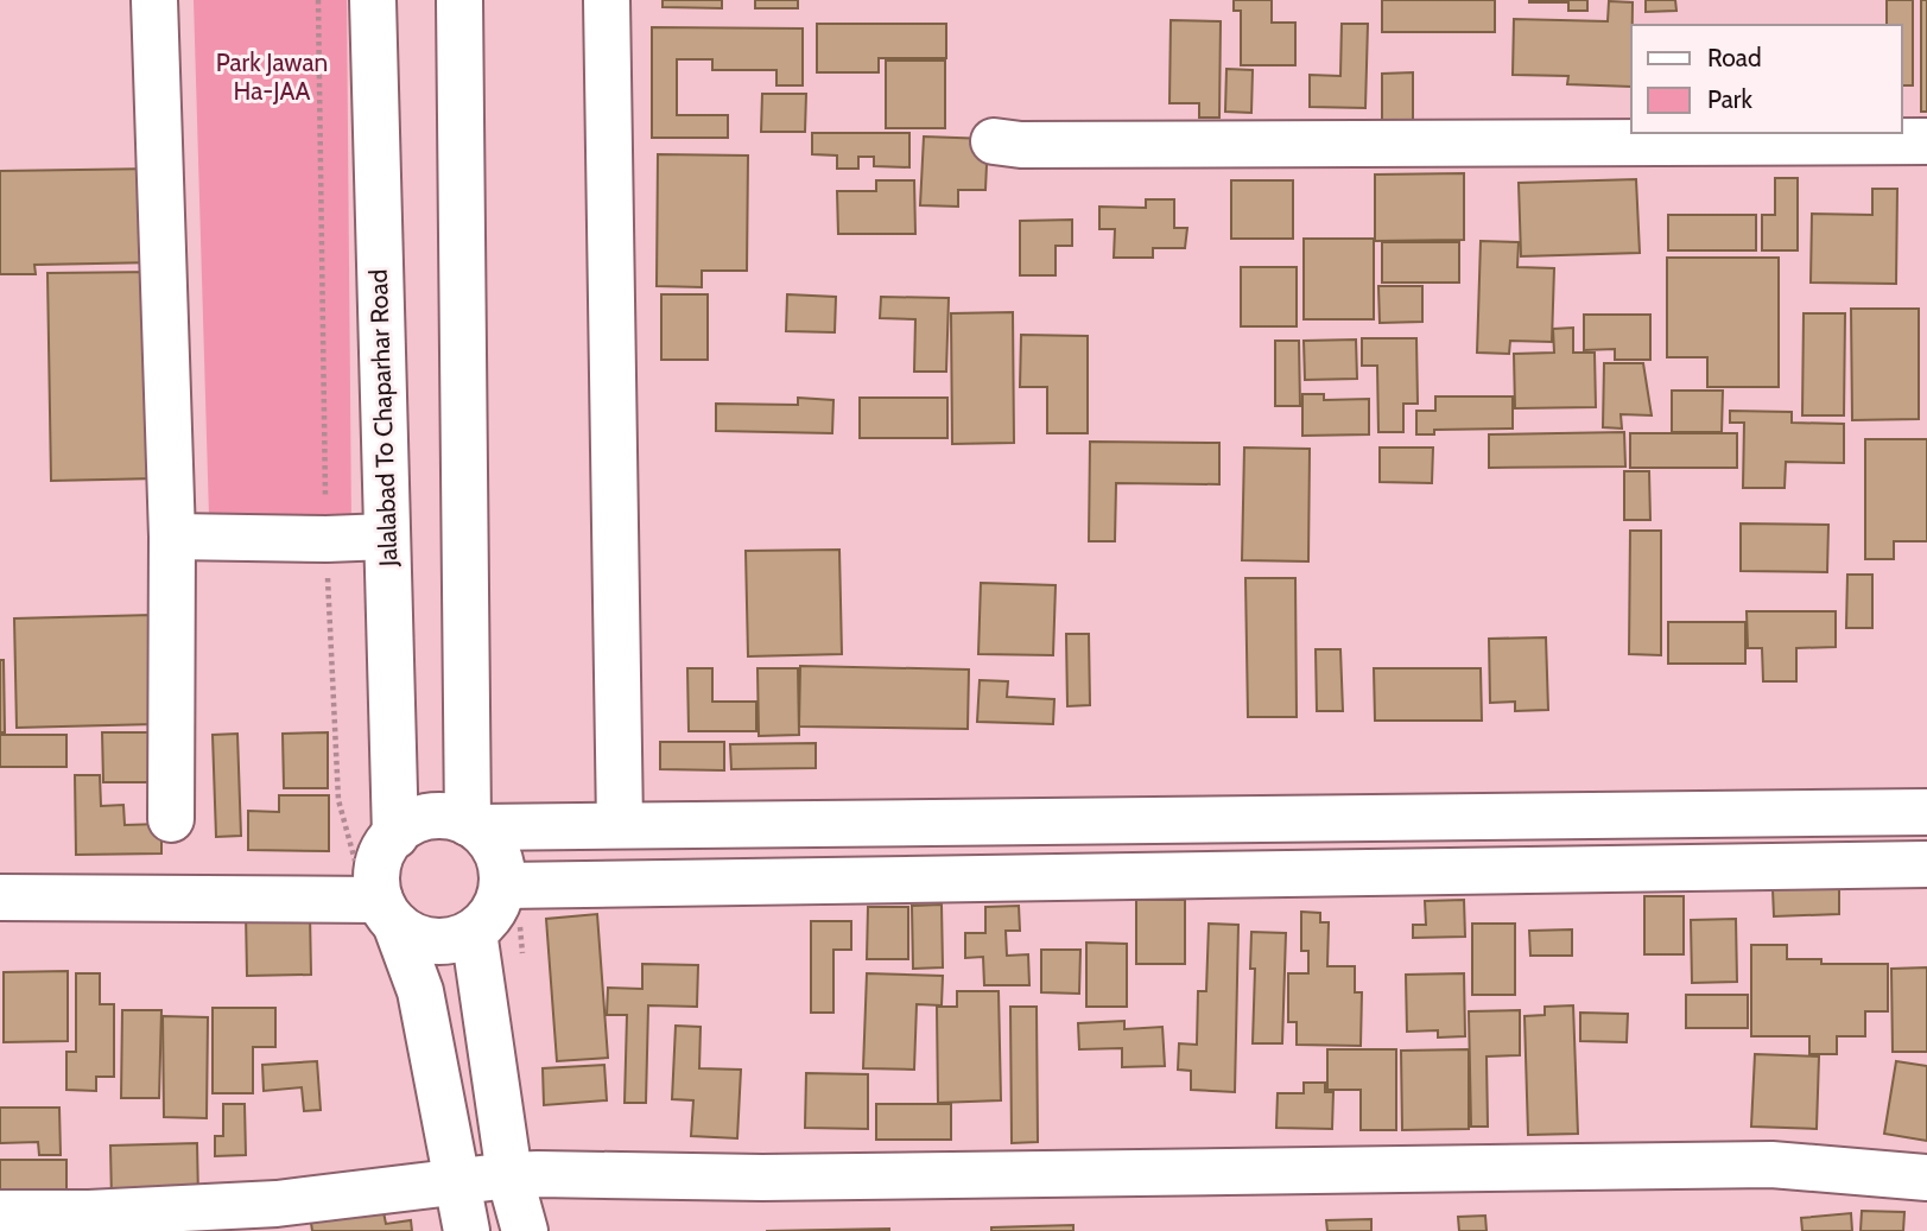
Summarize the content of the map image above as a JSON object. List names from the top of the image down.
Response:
{
  "streets": {
    "street": ["Jalalabad To Chaparhar Road"]
  },
  "parks": ["Park Jawan Ha-JAA"],
  "legend": ["Road", "Park"]
}
